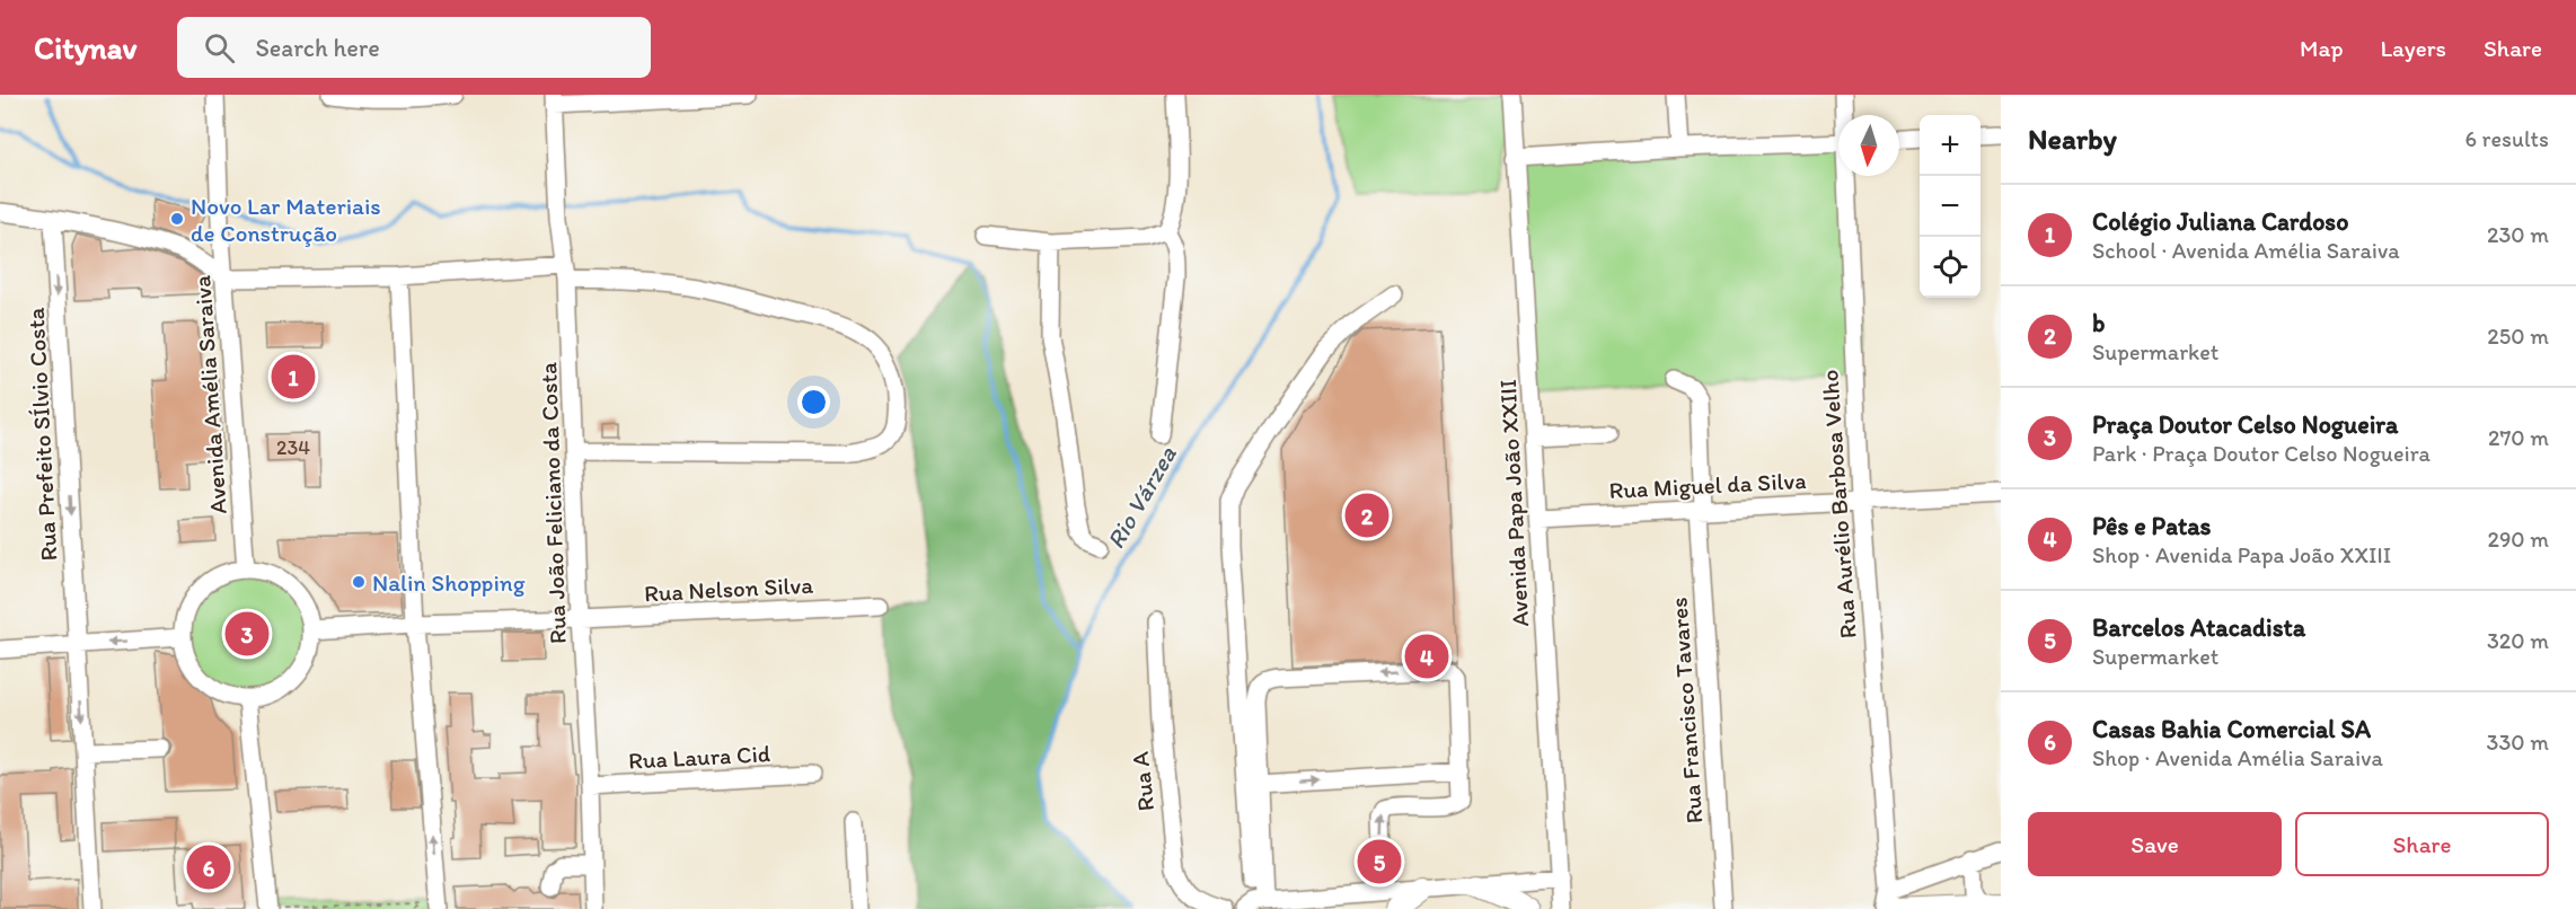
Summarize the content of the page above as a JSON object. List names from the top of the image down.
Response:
{
  "streets": {
    "street": [
      "Avenida Amélia Saraiva",
      "Rua Prefeito SÍlvio Costa",
      "Rua Miguel da Silva",
      "Rua João Feliciano da Costa",
      "Avenida Papa João XXIII",
      "Rua Aurélio Barbosa Velho",
      "Rua Nelson Silva",
      "Rua Francisco Tavares",
      "Rua Laura Cid",
      "Rua A"
    ]
  },
  "crossings": [
    ["Avenida Amélia Saraiva", "Rua Nelson Silva"],
    ["Rua Miguel da Silva", "Avenida Papa João XXIII"],
    ["Rua Miguel da Silva", "Rua Aurélio Barbosa Velho"],
    ["Rua Miguel da Silva", "Rua Francisco Tavares"],
    ["Rua João Feliciano da Costa", "Rua Nelson Silva"],
    ["Rua João Feliciano da Costa", "Rua Laura Cid"]
  ],
  "one_way": ["Rua Prefeito SÍlvio Costa"],
  "water": ["Rio Várzea"],
  "places": ["Novo Lar Materiais de Construção", "Nalin Shopping"],
  "house_numbers": ["234"],
  "north": "bottom",
  "page": {
    "header": "Citynav",
    "search": "Search here",
    "nav": ["Map", "Layers", "Share"],
    "heading": ["Nearby", "6 results"],
    "map_buttons": ["+", "−"],
    "list": [
      {
        "mark": "1",
        "name": "Colégio Juliana Cardoso",
        "note": "School · Avenida Amélia Saraiva",
        "value": "230 m"
      },
      {
        "mark": "2",
        "name": "b",
        "note": "Supermarket",
        "value": "250 m"
      },
      {
        "mark": "3",
        "name": "Praça Doutor Celso Nogueira",
        "note": "Park · Praça Doutor Celso Nogueira",
        "value": "270 m"
      },
      {
        "mark": "4",
        "name": "Pês e Patas",
        "note": "Shop · Avenida Papa João XXIII",
        "value": "290 m"
      },
      {
        "mark": "5",
        "name": "Barcelos Atacadista",
        "note": "Supermarket",
        "value": "320 m"
      },
      {
        "mark": "6",
        "name": "Casas Bahia Comercial SA",
        "note": "Shop · Avenida Amélia Saraiva",
        "value": "330 m"
      }
    ],
    "pins": [
      "1",
      "2",
      "3",
      "4",
      "5",
      "6"
    ],
    "buttons": ["Save", "Share"]
  }
}
